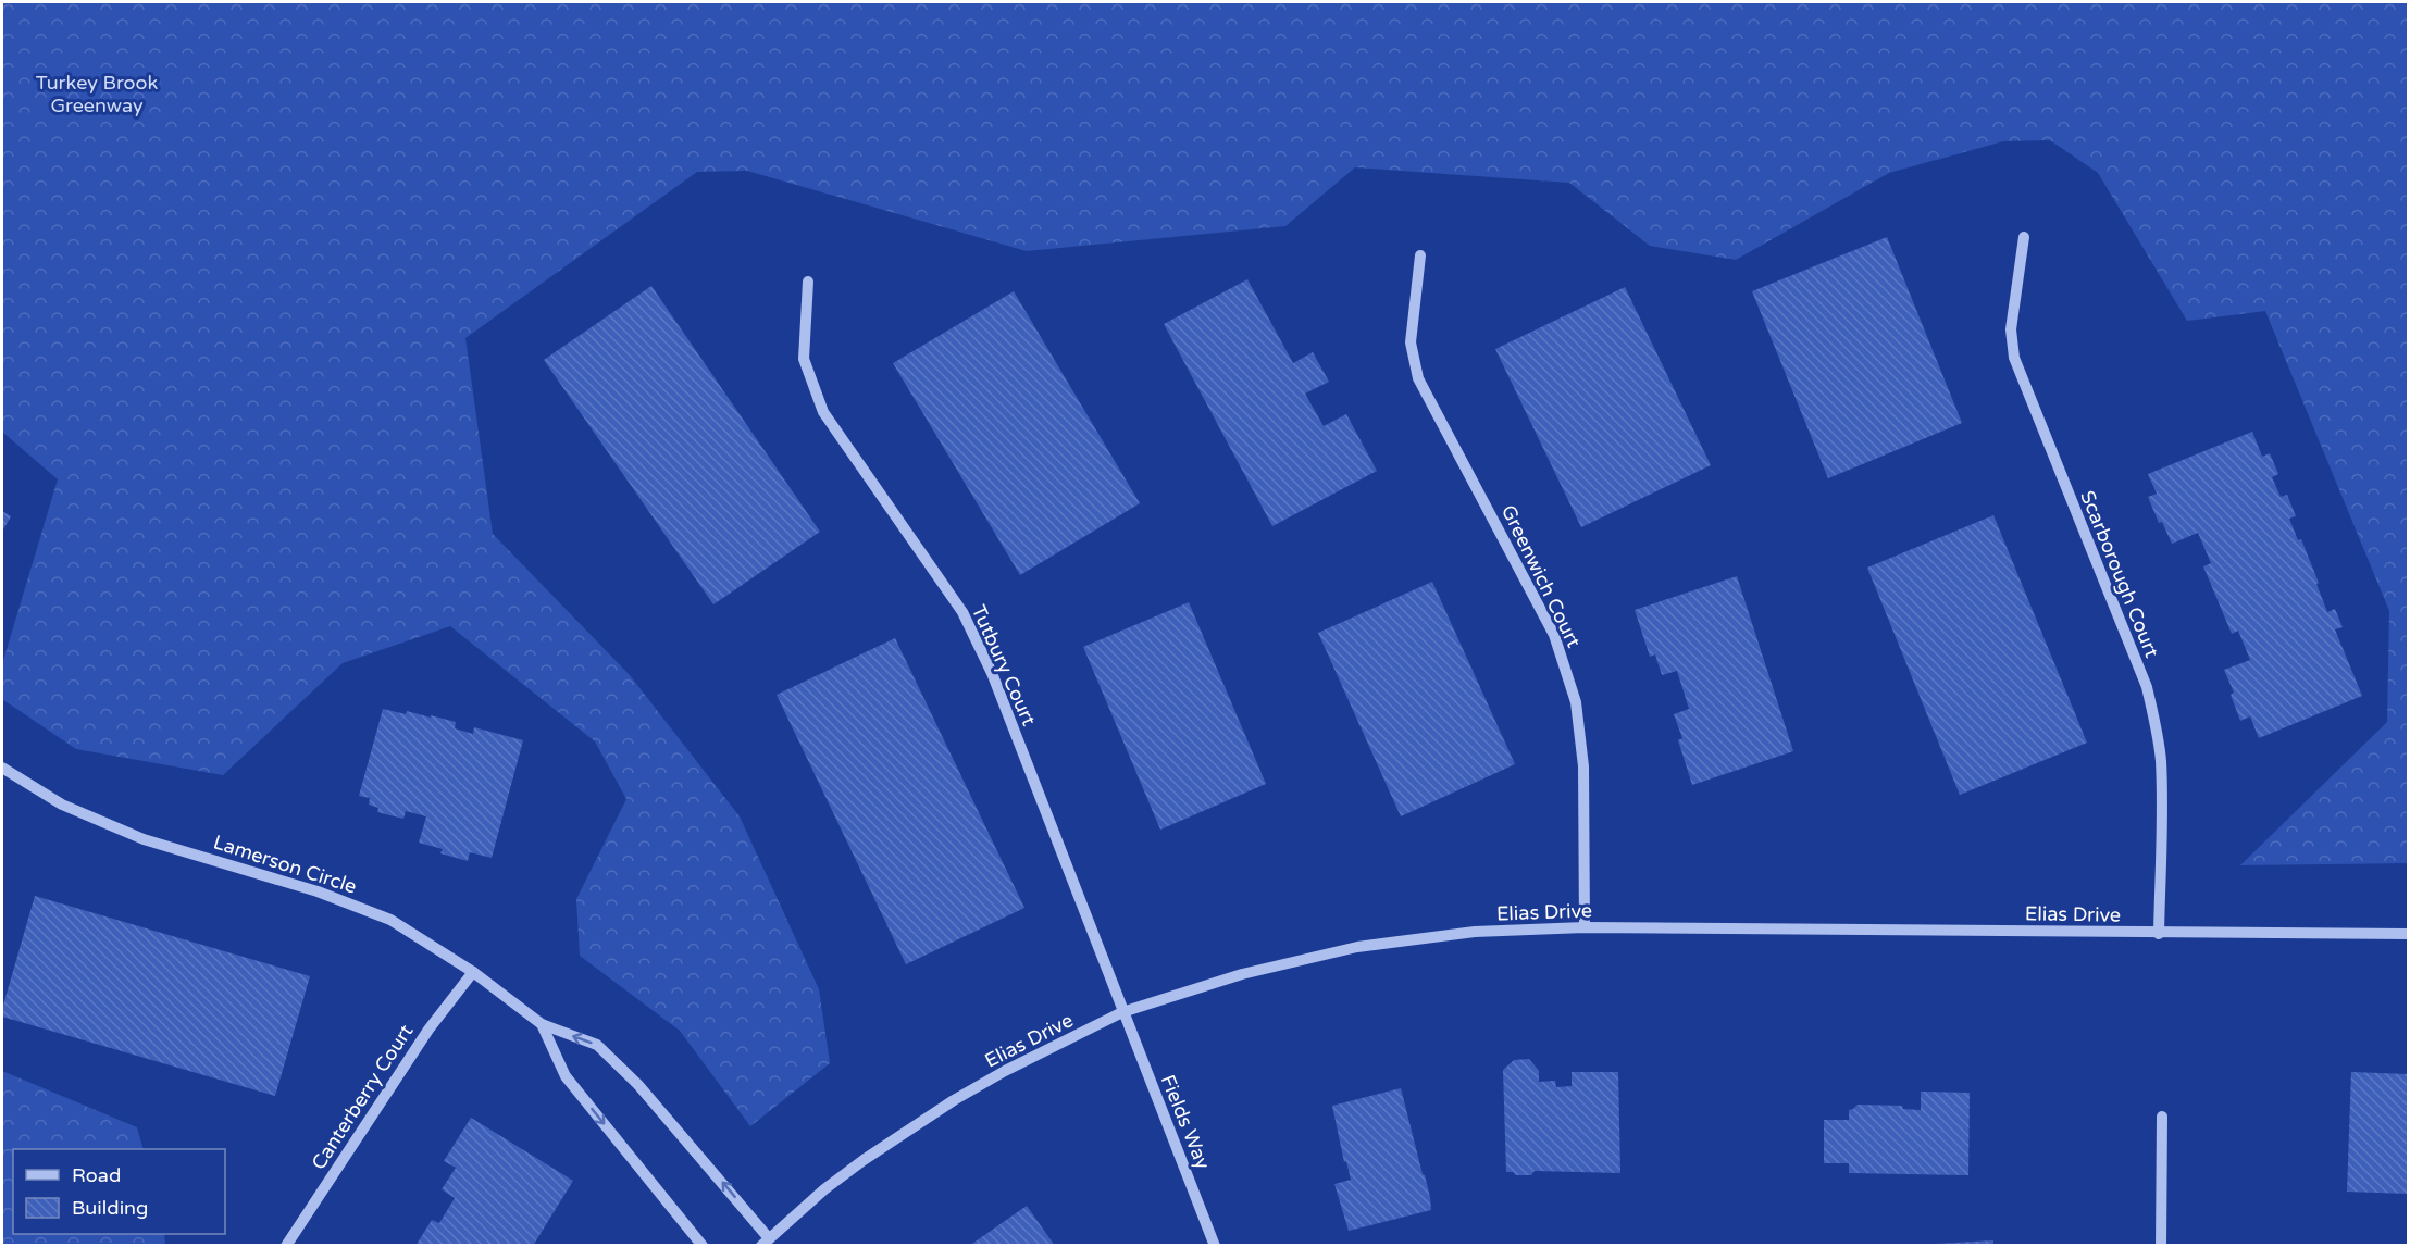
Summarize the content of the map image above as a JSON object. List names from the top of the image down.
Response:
{
  "streets": {
    "street": [
      "Scarborough Court",
      "Greenwich Court",
      "Tutbury Court",
      "Lamerson Circle",
      "Elias Drive",
      "Canterberry Court",
      "Fields Way"
    ]
  },
  "crossings": [
    ["Scarborough Court", "Elias Drive"],
    ["Greenwich Court", "Elias Drive"],
    ["Tutbury Court", "Elias Drive"],
    ["Tutbury Court", "Fields Way"],
    ["Lamerson Circle", "Elias Drive"],
    ["Lamerson Circle", "Canterberry Court"],
    ["Elias Drive", "Fields Way"]
  ],
  "parks": ["Turkey Brook Greenway"],
  "legend": ["Road", "Building"]
}
